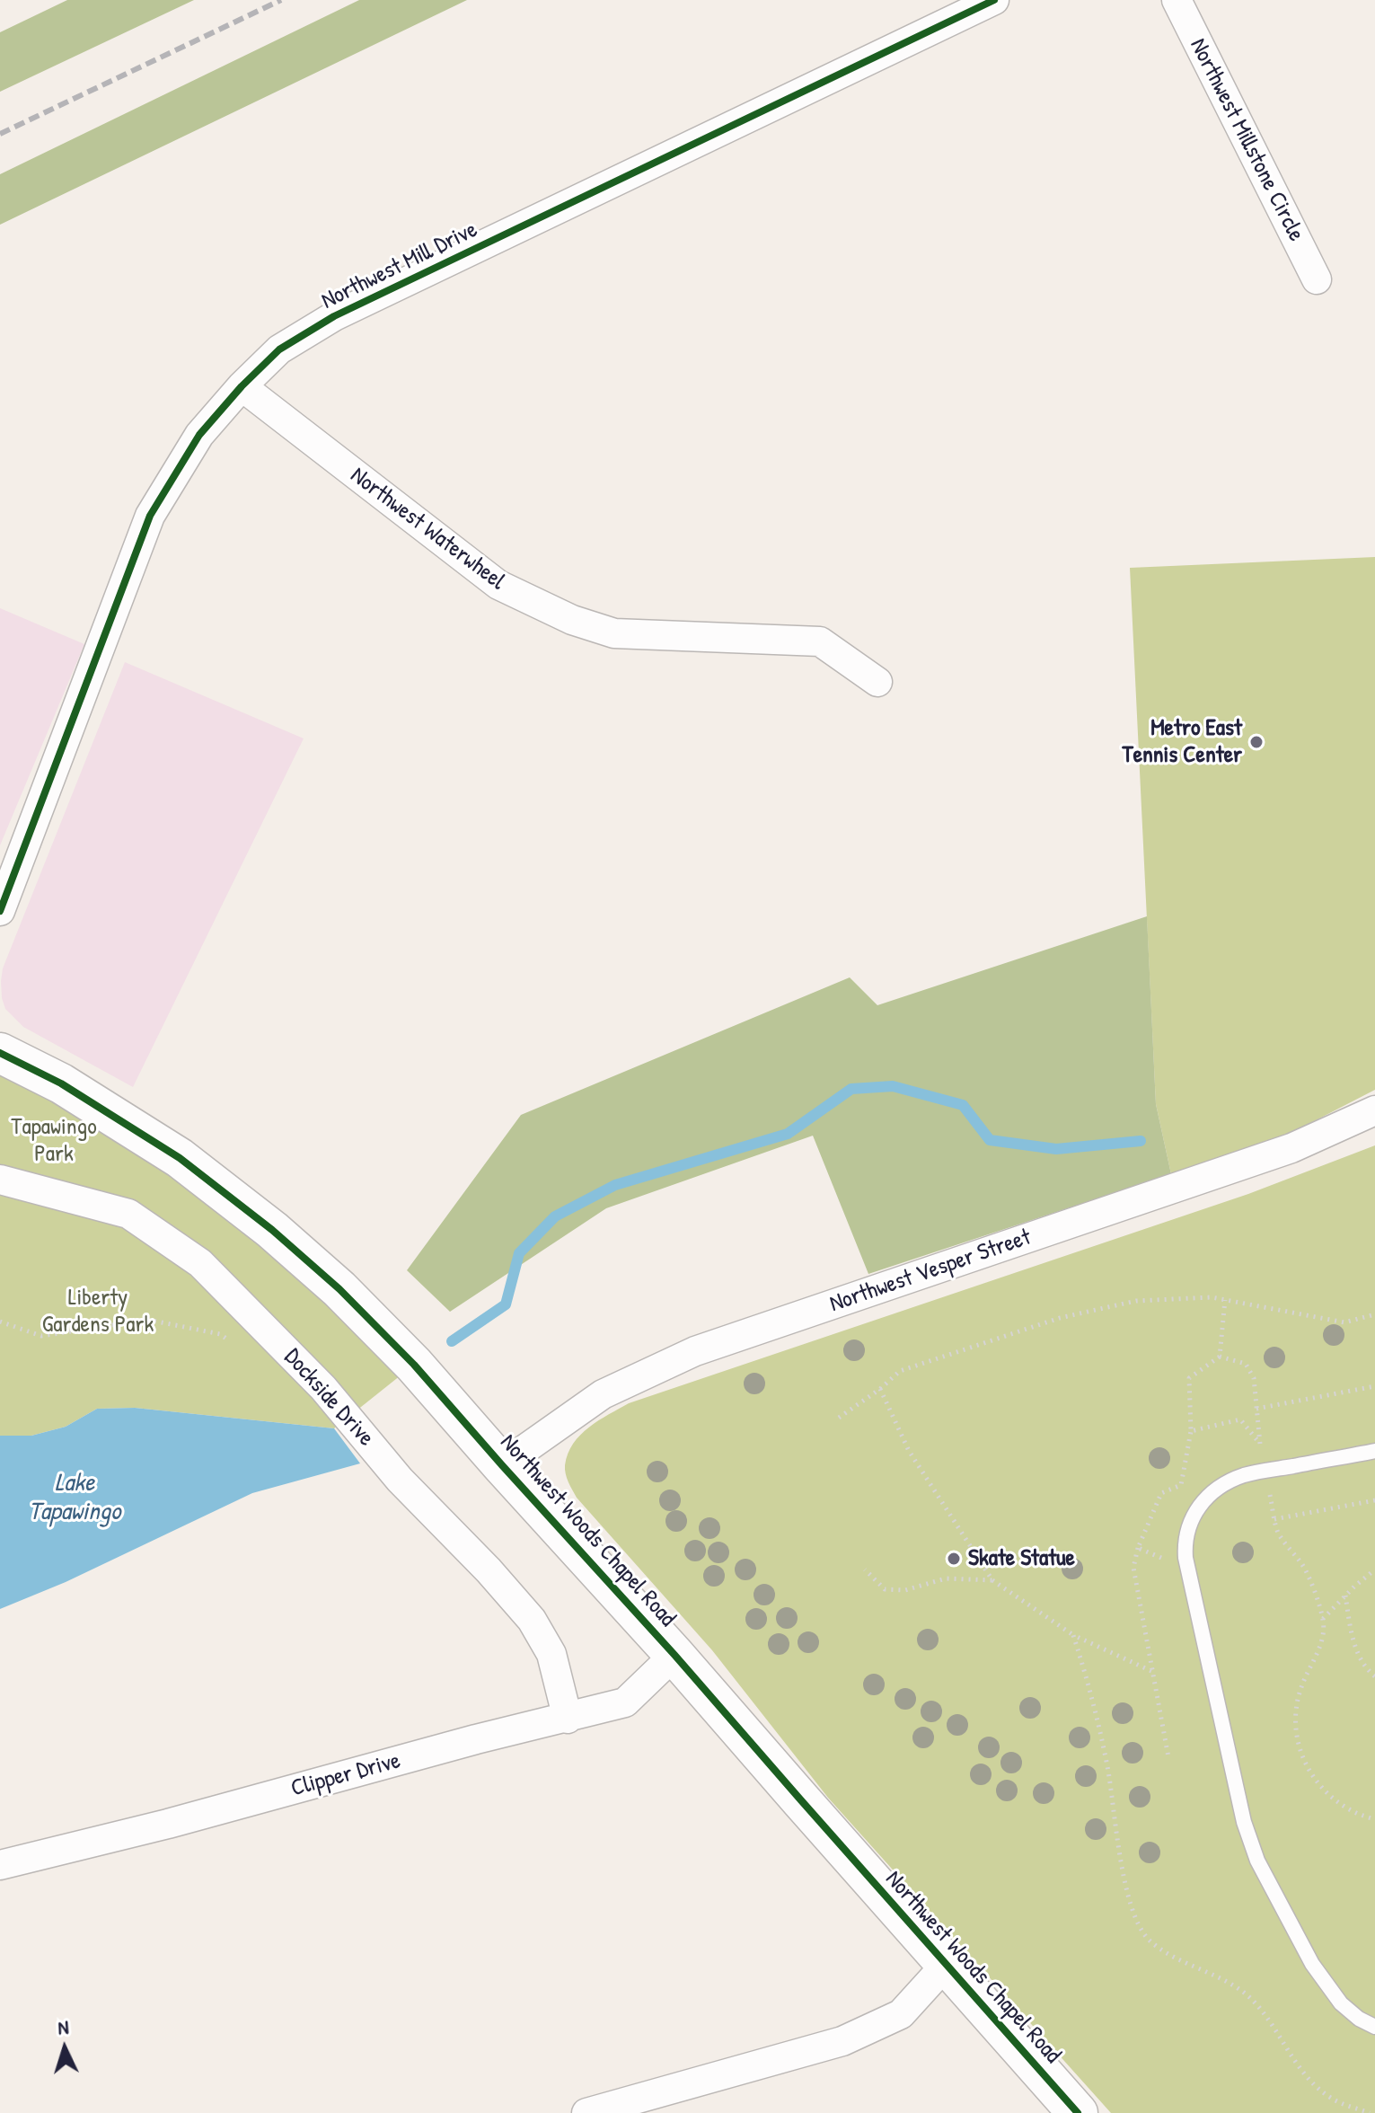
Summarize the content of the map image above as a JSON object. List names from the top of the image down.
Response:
{
  "streets": {
    "main road": ["Northwest Woods Chapel Road"],
    "street": [
      "Northwest Millstone Circle",
      "Northwest Mill Drive",
      "Northwest Waterwheel",
      "Northwest Vesper Street",
      "Dockside Drive",
      "Clipper Drive"
    ]
  },
  "crossings": [
    ["Northwest Mill Drive", "Northwest Waterwheel"],
    ["Northwest Vesper Street", "Northwest Woods Chapel Road"],
    ["Dockside Drive", "Clipper Drive"],
    ["Northwest Woods Chapel Road", "Clipper Drive"]
  ],
  "water": ["Lake Tapawingo"],
  "parks": ["Tapawingo Park", "Liberty Gardens Park"],
  "places": ["Metro East Tennis Center", "Skate Statue"],
  "north": "top"
}
